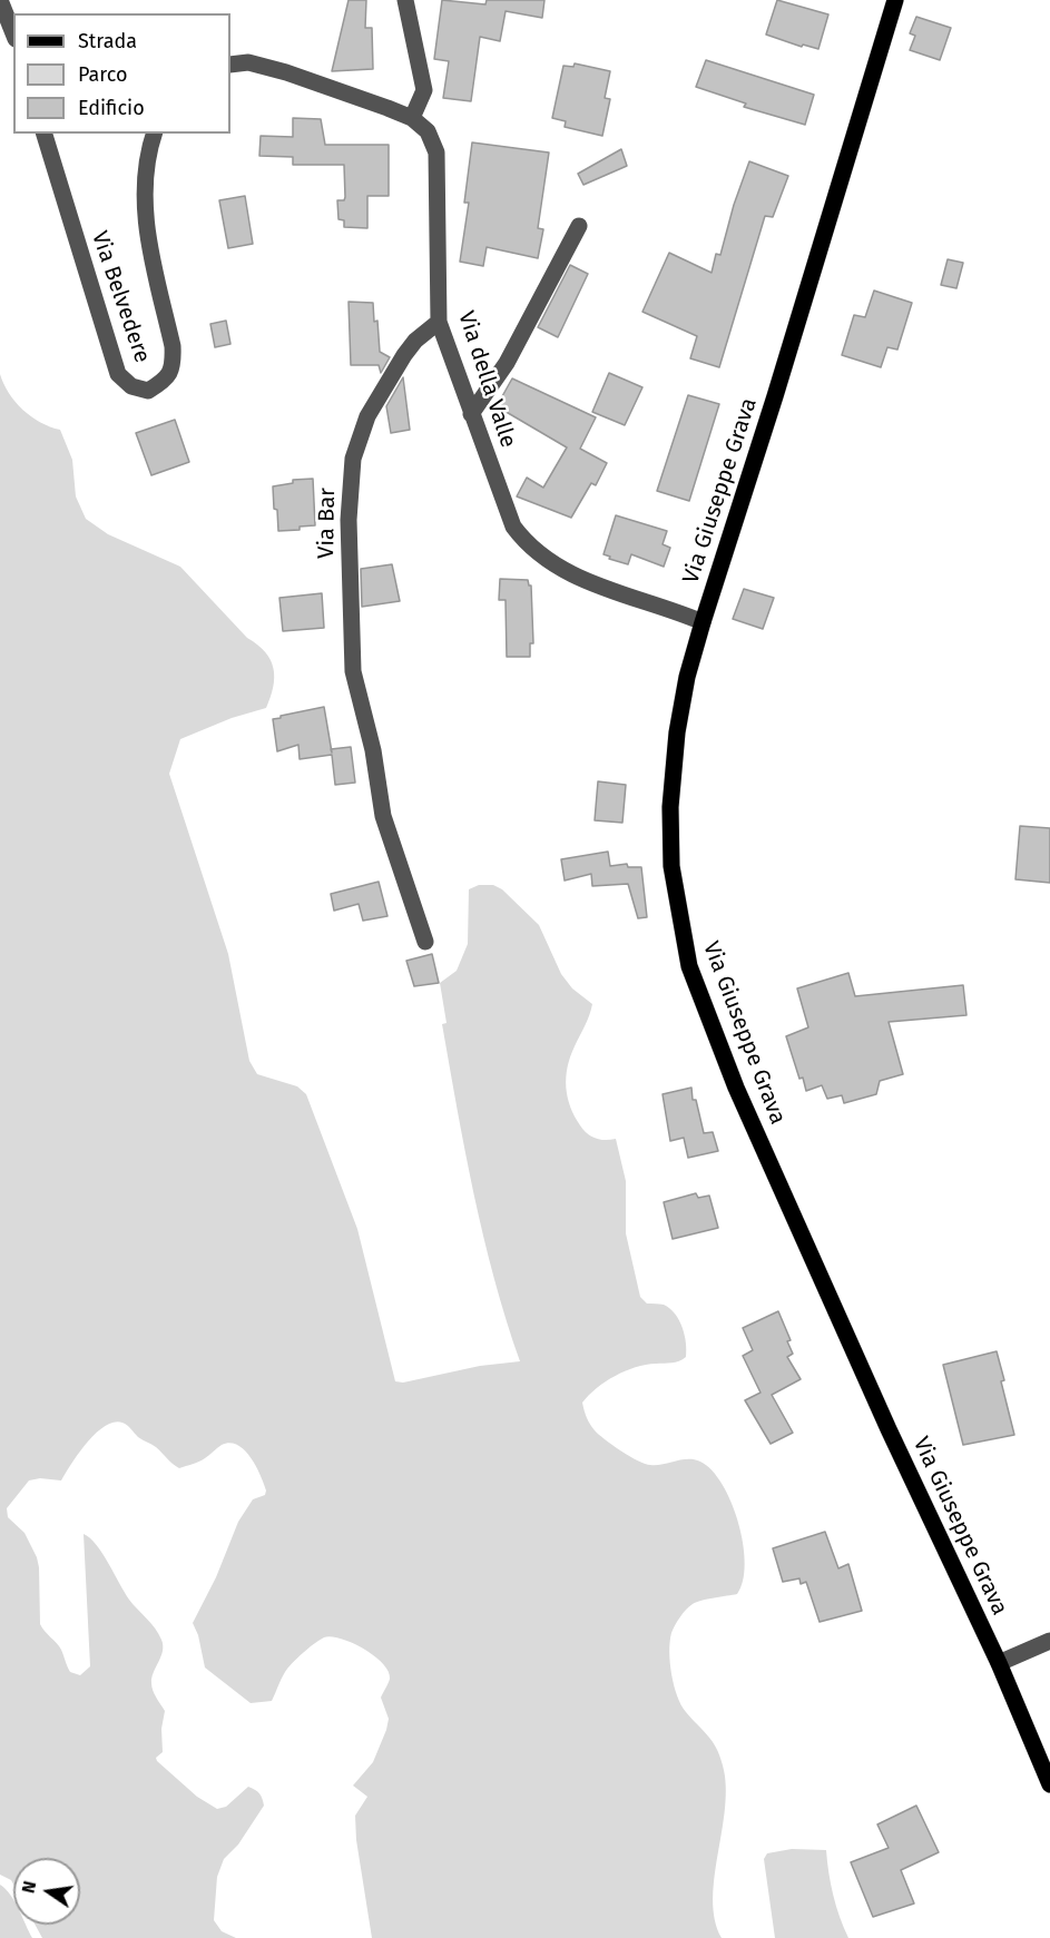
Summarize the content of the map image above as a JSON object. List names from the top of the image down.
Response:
{
  "streets": {
    "main road": ["Via Giuseppe Grava"],
    "street": ["Via Belvedere", "Via della Valle", "Via Bar"]
  },
  "crossings": [
    ["Via della Valle", "Via Giuseppe Grava"],
    ["Via della Valle", "Via Bar"]
  ],
  "legend": ["Strada", "Parco", "Edificio"],
  "north": "left"
}
